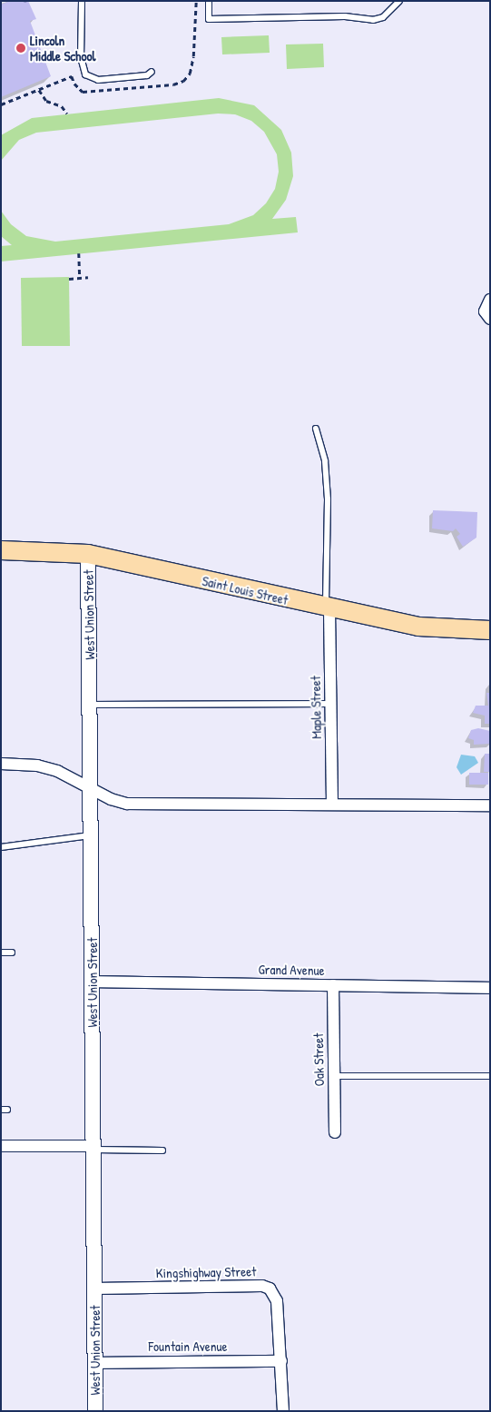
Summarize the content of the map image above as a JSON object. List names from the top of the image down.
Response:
{
  "streets": {
    "main road": ["Saint Louis Street"],
    "street": [
      "West Union Street",
      "Maple Street",
      "Grand Avenue",
      "Oak Street",
      "Kingshighway Street",
      "Fountain Avenue"
    ]
  },
  "crossings": [
    ["Saint Louis Street", "West Union Street"],
    ["Saint Louis Street", "Maple Street"],
    ["West Union Street", "Grand Avenue"],
    ["West Union Street", "Kingshighway Street"],
    ["West Union Street", "Fountain Avenue"],
    ["Grand Avenue", "Oak Street"],
    ["Kingshighway Street", "Fountain Avenue"]
  ],
  "places": ["Lincoln Middle School"]
}
